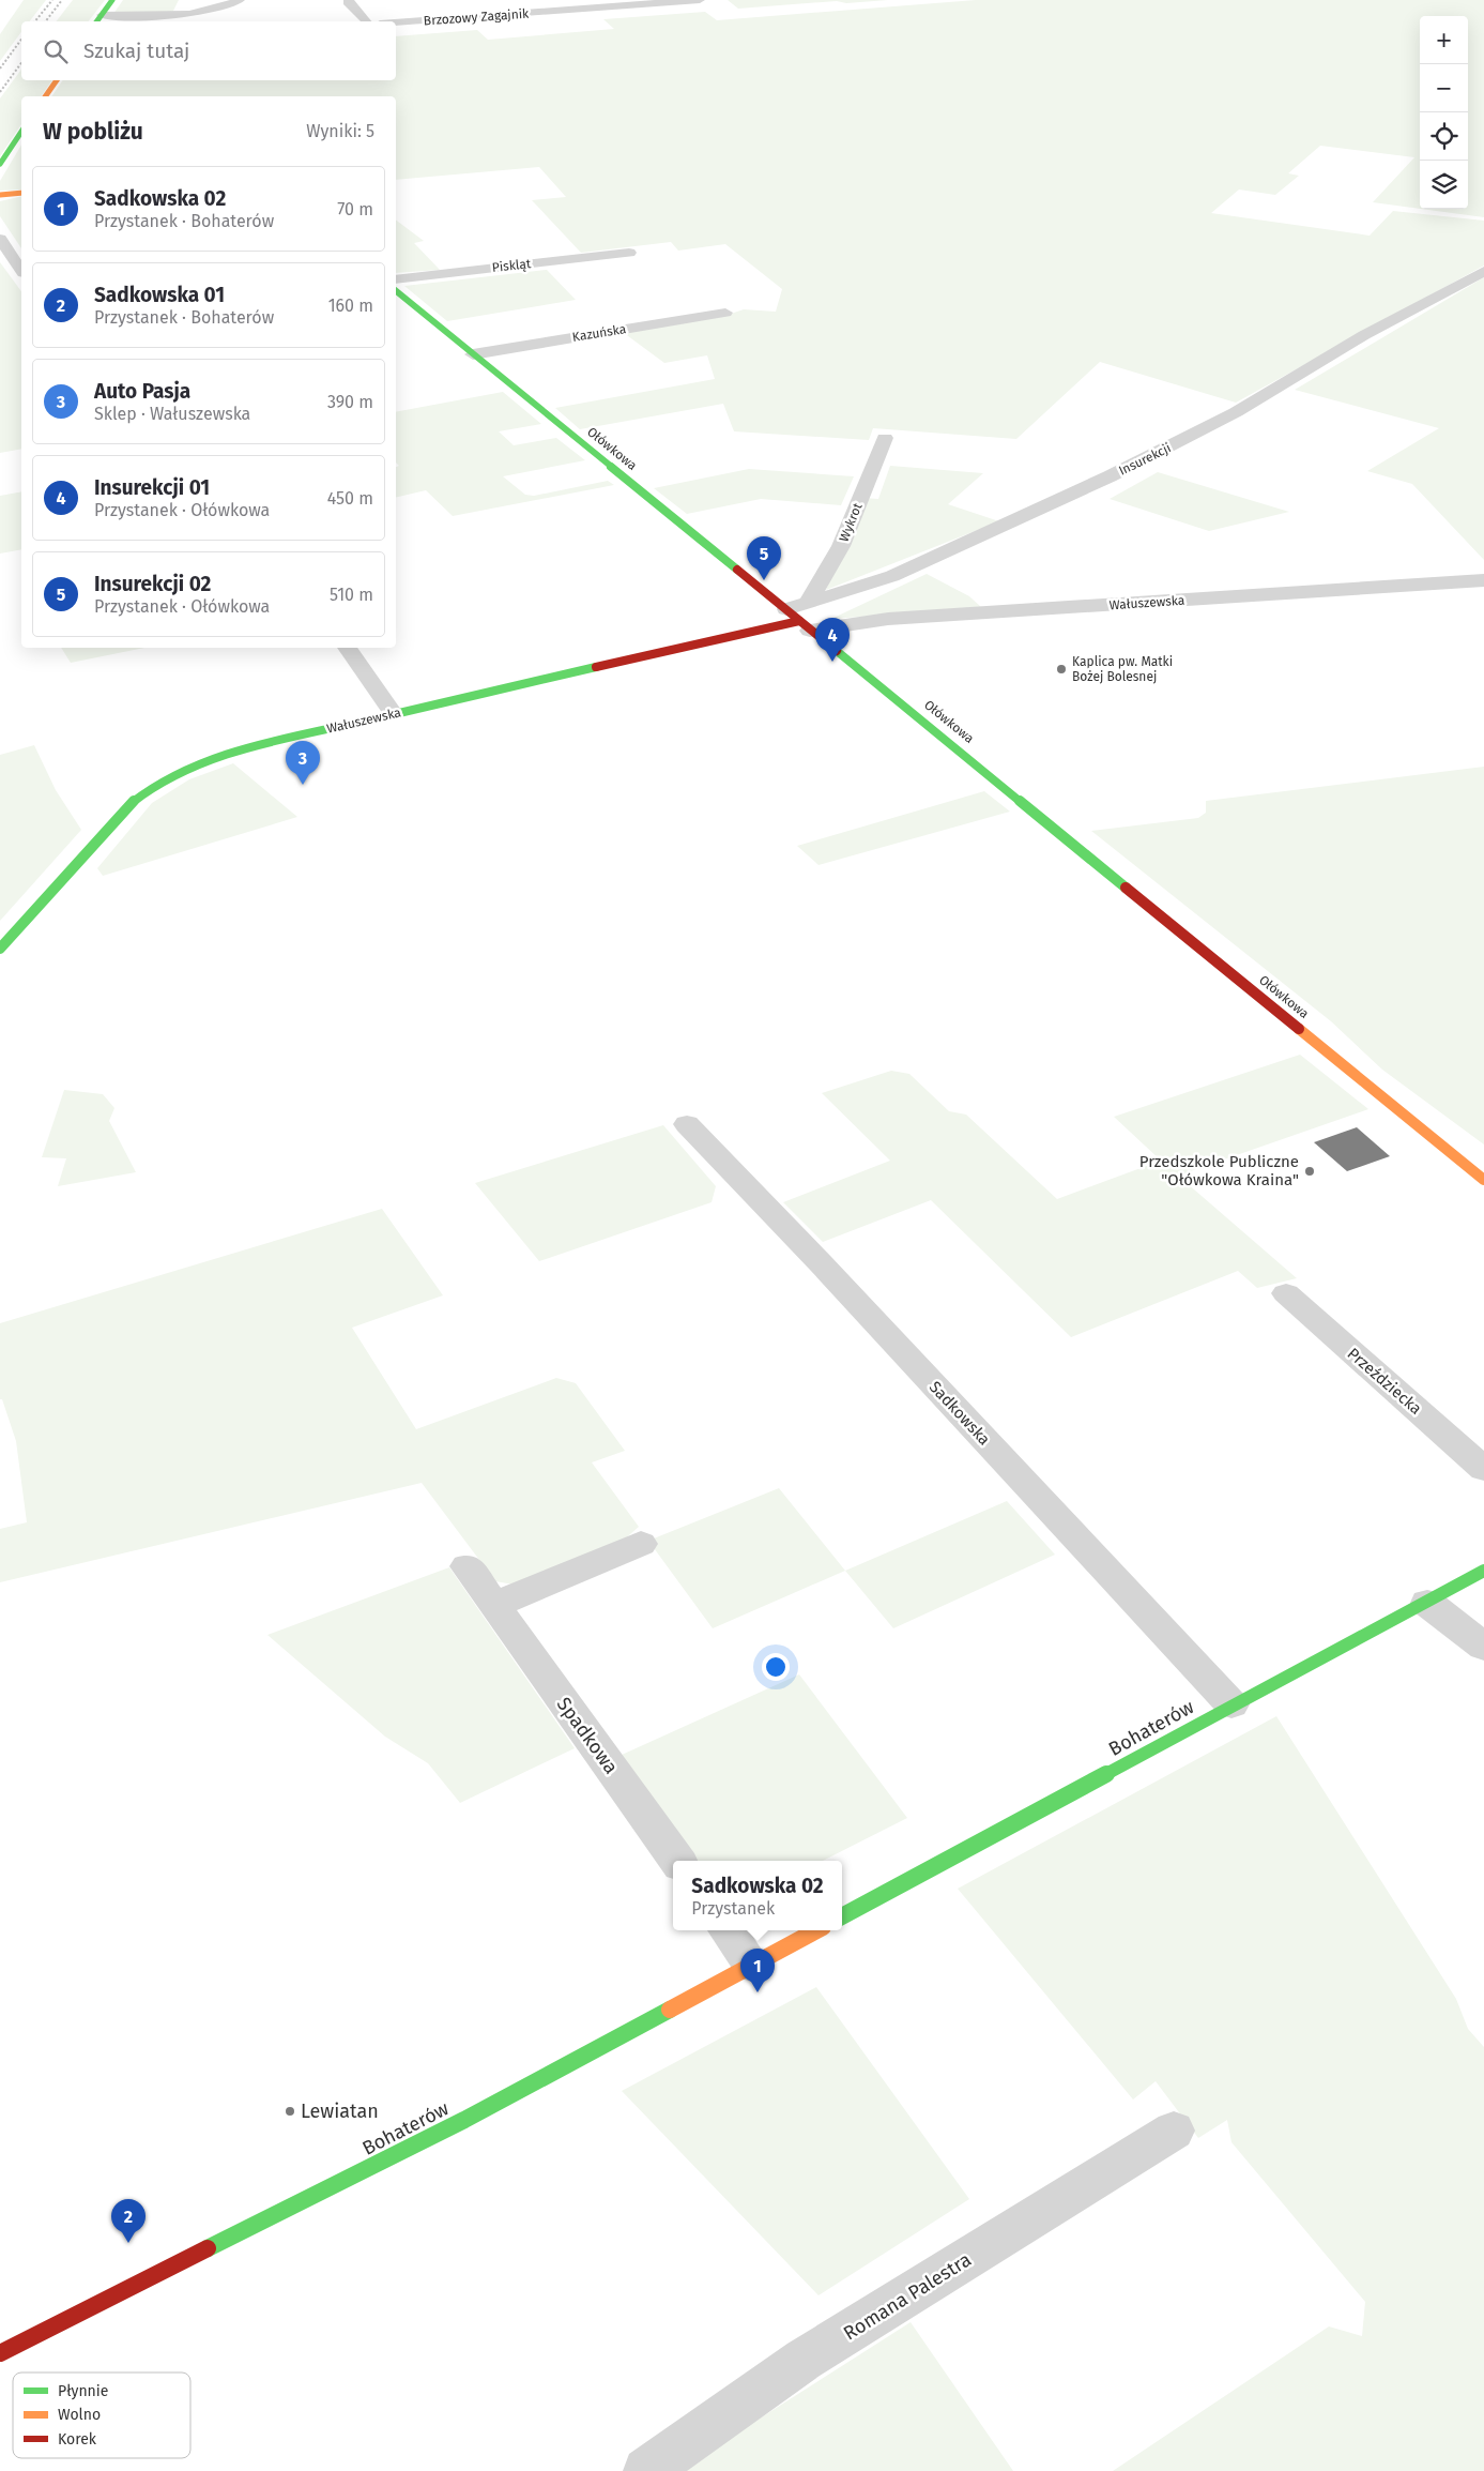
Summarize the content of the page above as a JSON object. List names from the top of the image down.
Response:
{
  "streets": {
    "street": [
      "Brzozowy Zagajnik",
      "Piskląt",
      "Kazuńska",
      "Ołówkowa",
      "Insurekcji",
      "Wykrot",
      "Wałuszewska",
      "Przeździecka",
      "Sadkowska",
      "Bohaterów",
      "Spadkowa",
      "Romana Palestra"
    ]
  },
  "crossings": [
    ["Kazuńska", "Ołówkowa"],
    ["Ołówkowa", "Insurekcji"],
    ["Ołówkowa", "Wałuszewska"],
    ["Insurekcji", "Wykrot"],
    ["Insurekcji", "Wałuszewska"],
    ["Sadkowska", "Bohaterów"]
  ],
  "places": ["Kaplica pw. Matki Bożej Bolesnej", "Przedszkole Publiczne \"Ołówkowa Kraina\"", "Lewiatan"],
  "legend": ["Płynnie", "Wolno", "Korek"],
  "page": {
    "map_buttons": ["+", "−"],
    "search": "Szukaj tutaj",
    "heading": ["W pobliżu", "Wyniki: 5"],
    "list": [
      {
        "mark": "1",
        "name": "Sadkowska 02",
        "note": "Przystanek · Bohaterów",
        "value": "70 m"
      },
      {
        "mark": "2",
        "name": "Sadkowska 01",
        "note": "Przystanek · Bohaterów",
        "value": "160 m"
      },
      {
        "mark": "3",
        "name": "Auto Pasja",
        "note": "Sklep · Wałuszewska",
        "value": "390 m"
      },
      {
        "mark": "4",
        "name": "Insurekcji 01",
        "note": "Przystanek · Ołówkowa",
        "value": "450 m"
      },
      {
        "mark": "5",
        "name": "Insurekcji 02",
        "note": "Przystanek · Ołówkowa",
        "value": "510 m"
      }
    ],
    "pins": [
      "5",
      "4",
      "3",
      "1",
      "2"
    ],
    "popup": ["Sadkowska 02", "Przystanek"]
  }
}
